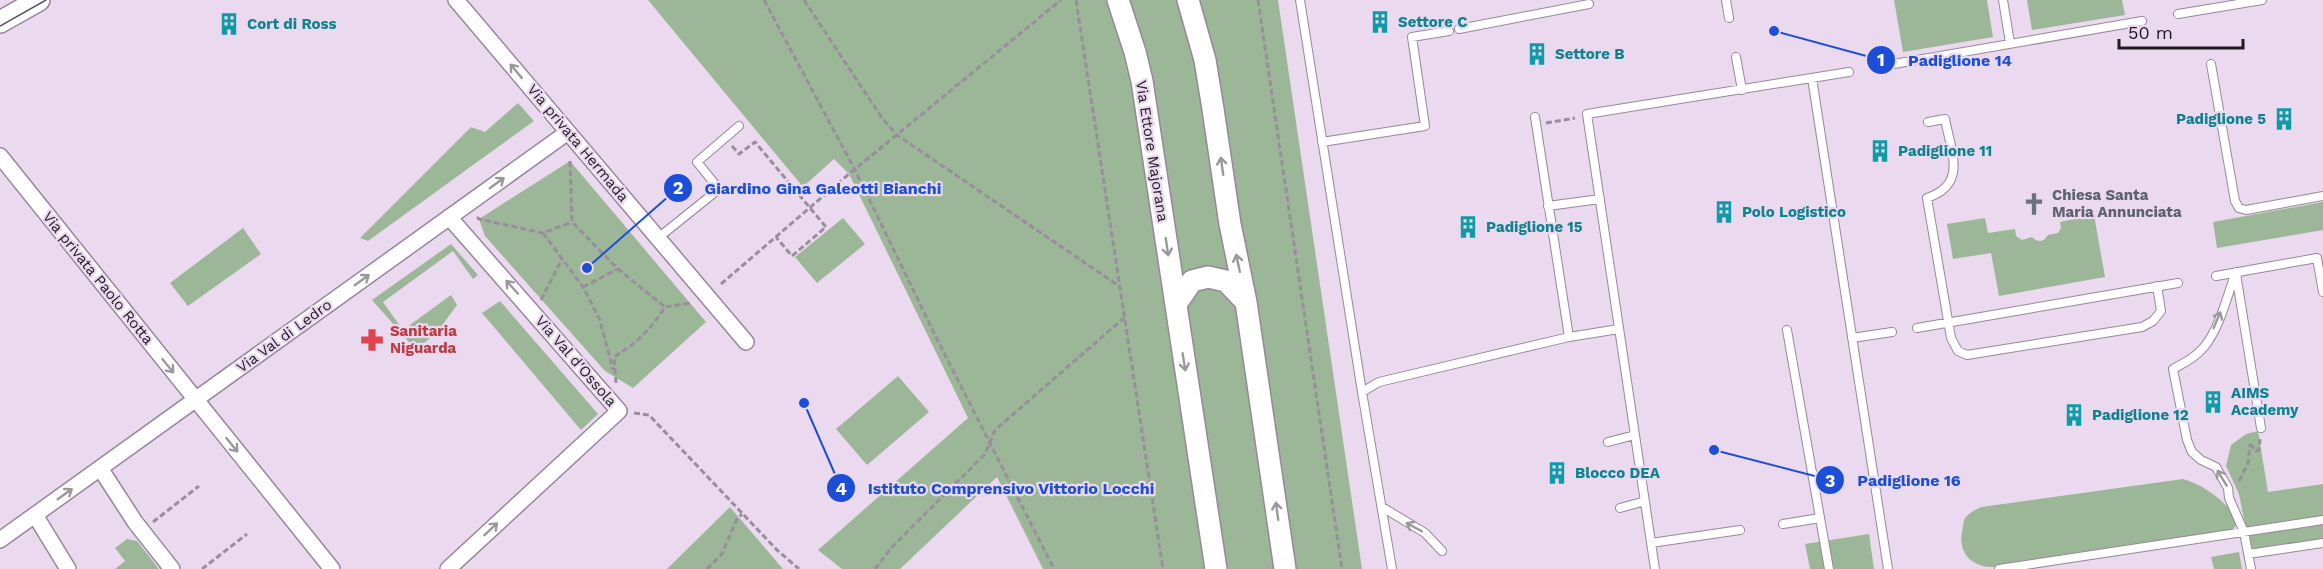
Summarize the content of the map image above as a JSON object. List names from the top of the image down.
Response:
{
  "streets": {
    "street": [
      "Via privata Hermada",
      "Via Ettore Majorana",
      "Via privata Paolo Rotta",
      "Via Val di Ledro",
      "Via Val d'Ossola"
    ]
  },
  "crossings": [
    ["Via privata Hermada", "Via Val di Ledro"],
    ["Via privata Paolo Rotta", "Via Val di Ledro"],
    ["Via Val di Ledro", "Via Val d'Ossola"]
  ],
  "one_way": ["Via privata Hermada", "Via privata Paolo Rotta", "Via Val di Ledro"],
  "places": {
    "building": [
      "Settore C",
      "Cort di Ross",
      "Settore B",
      "Padiglione 5",
      "Padiglione 11",
      "Polo Logistico",
      "Padiglione 15",
      "AIMS Academy",
      "Padiglione 12",
      "Blocco DEA"
    ],
    "other": [
      "Padiglione 14",
      "Giardino Gina Galeotti Bianchi",
      "Istituto Comprensivo Vittorio Locchi",
      "Padiglione 16"
    ],
    "church": ["Chiesa Santa Maria Annunciata"],
    "pharmacy": ["Sanitaria Niguarda"]
  },
  "scale_bar": "50 m"
}
